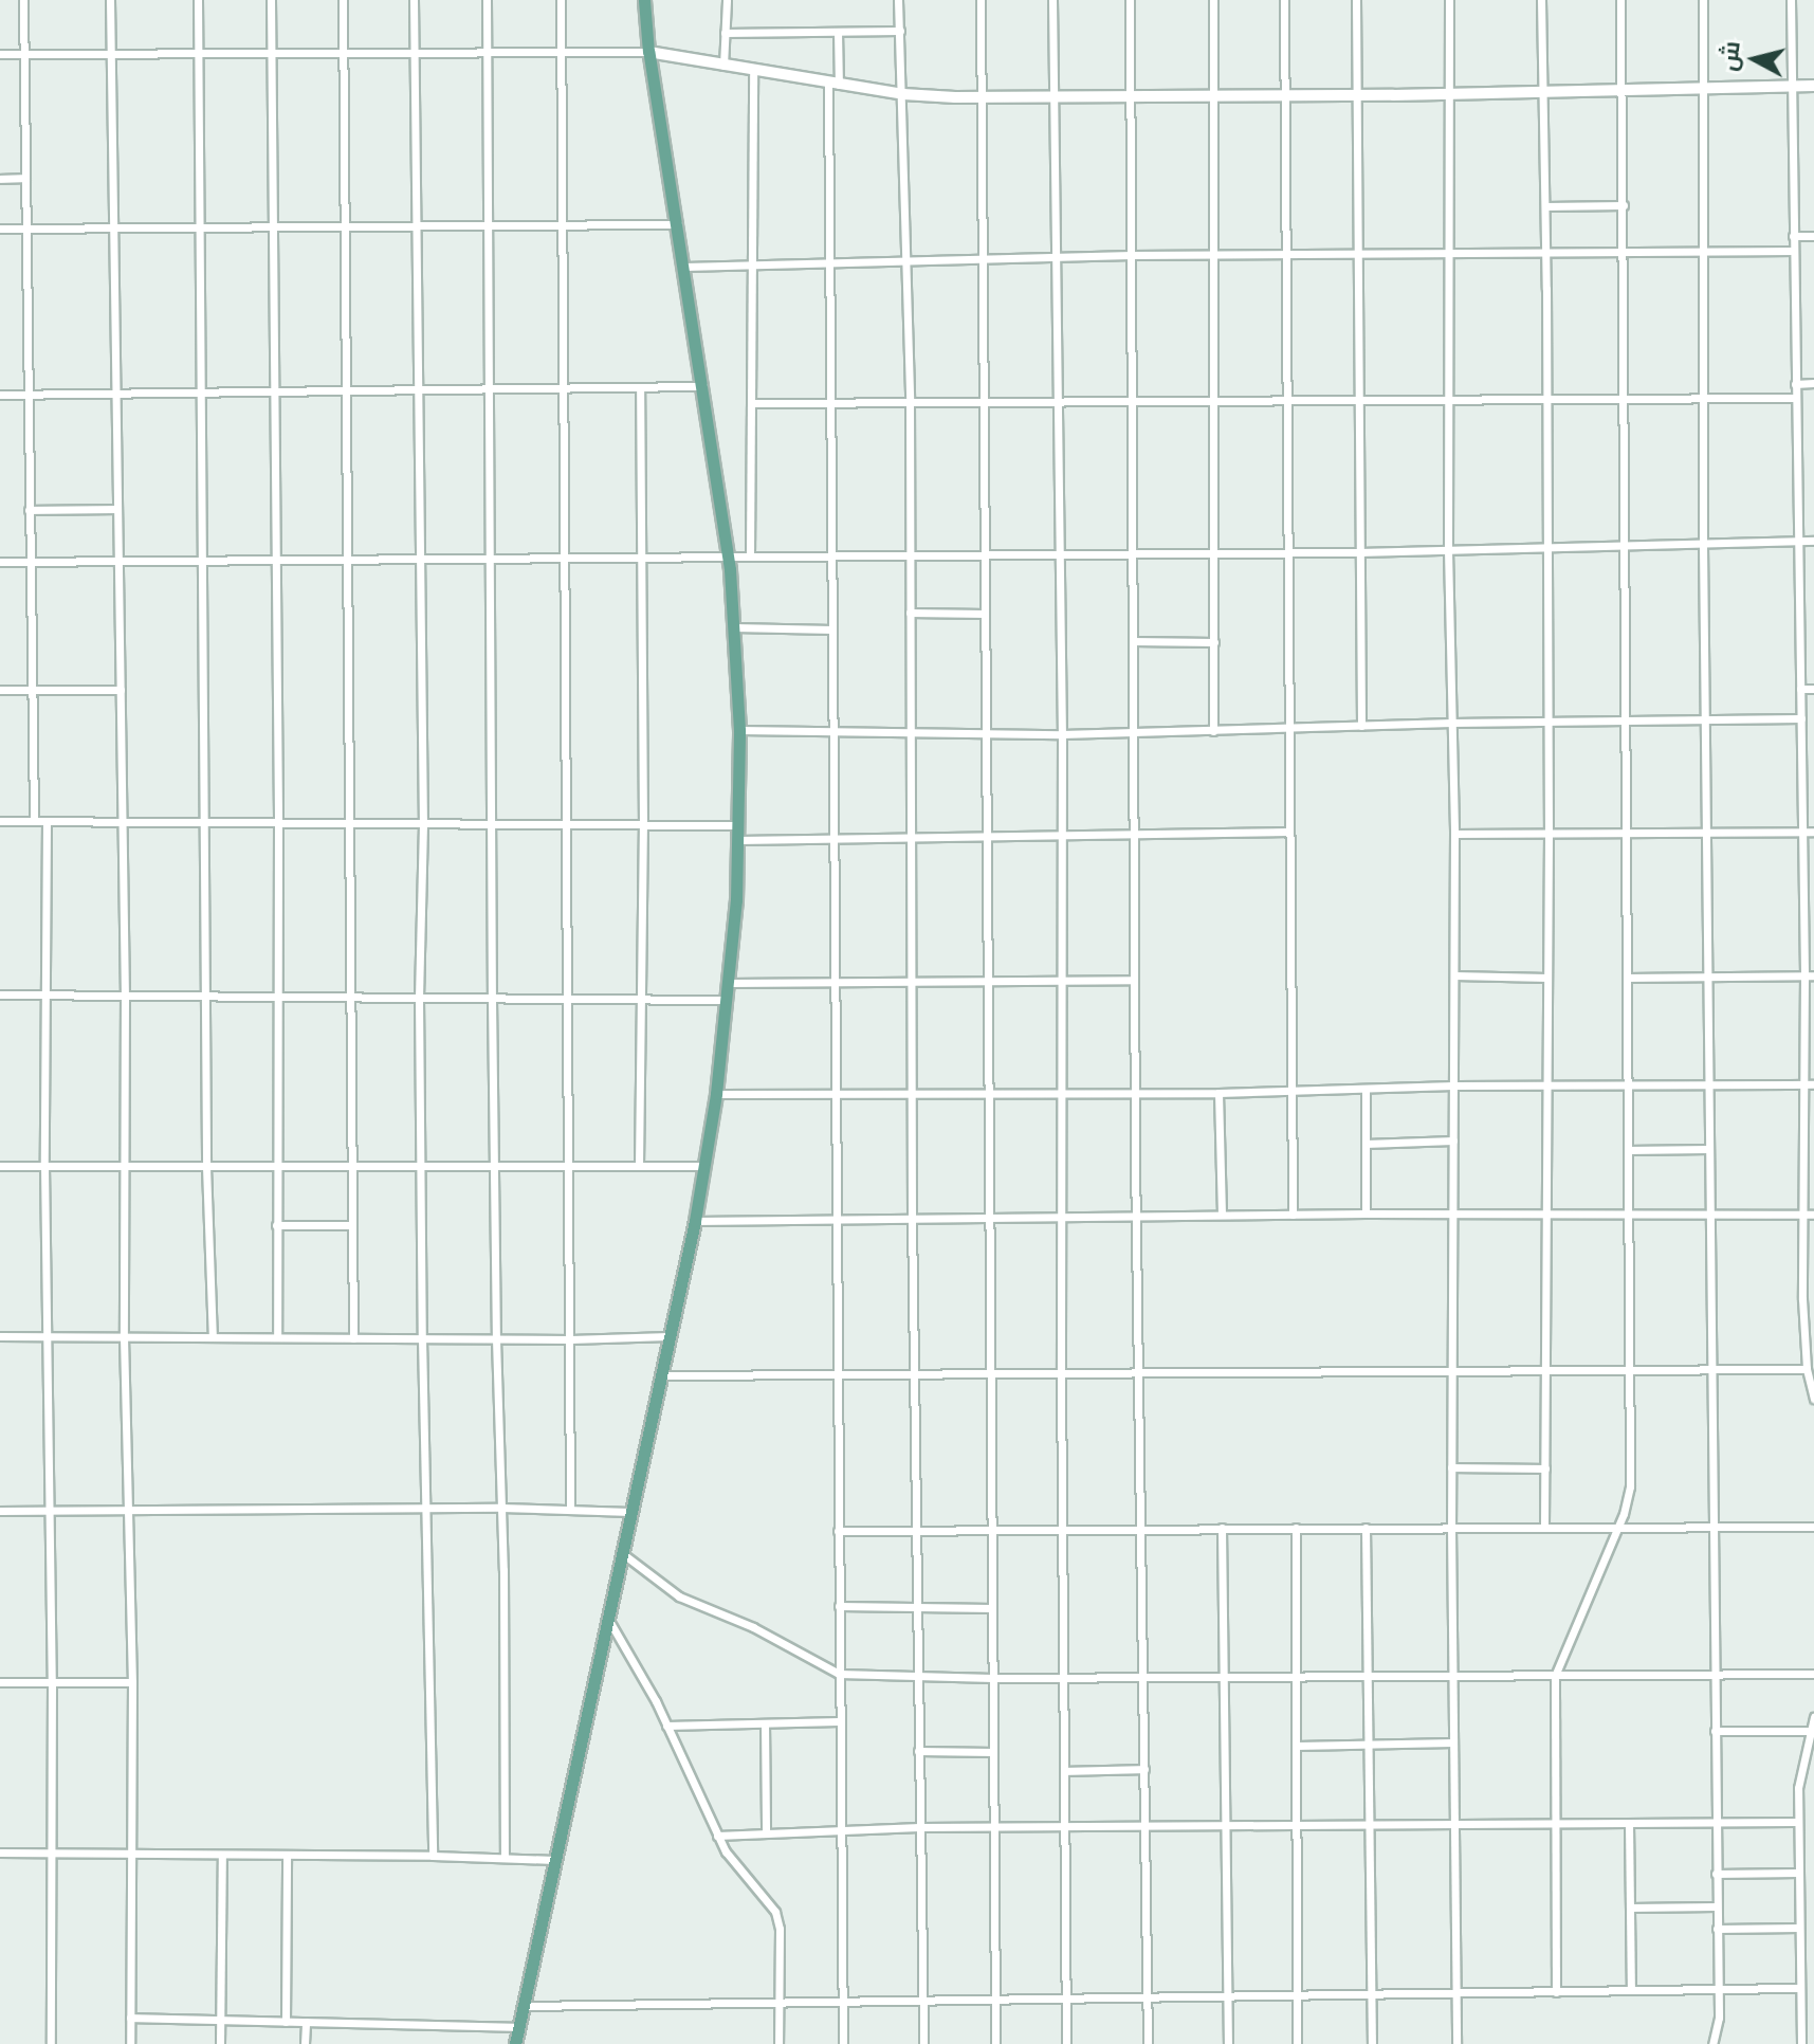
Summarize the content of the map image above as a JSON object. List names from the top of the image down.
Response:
{
  "north": "left"
}
